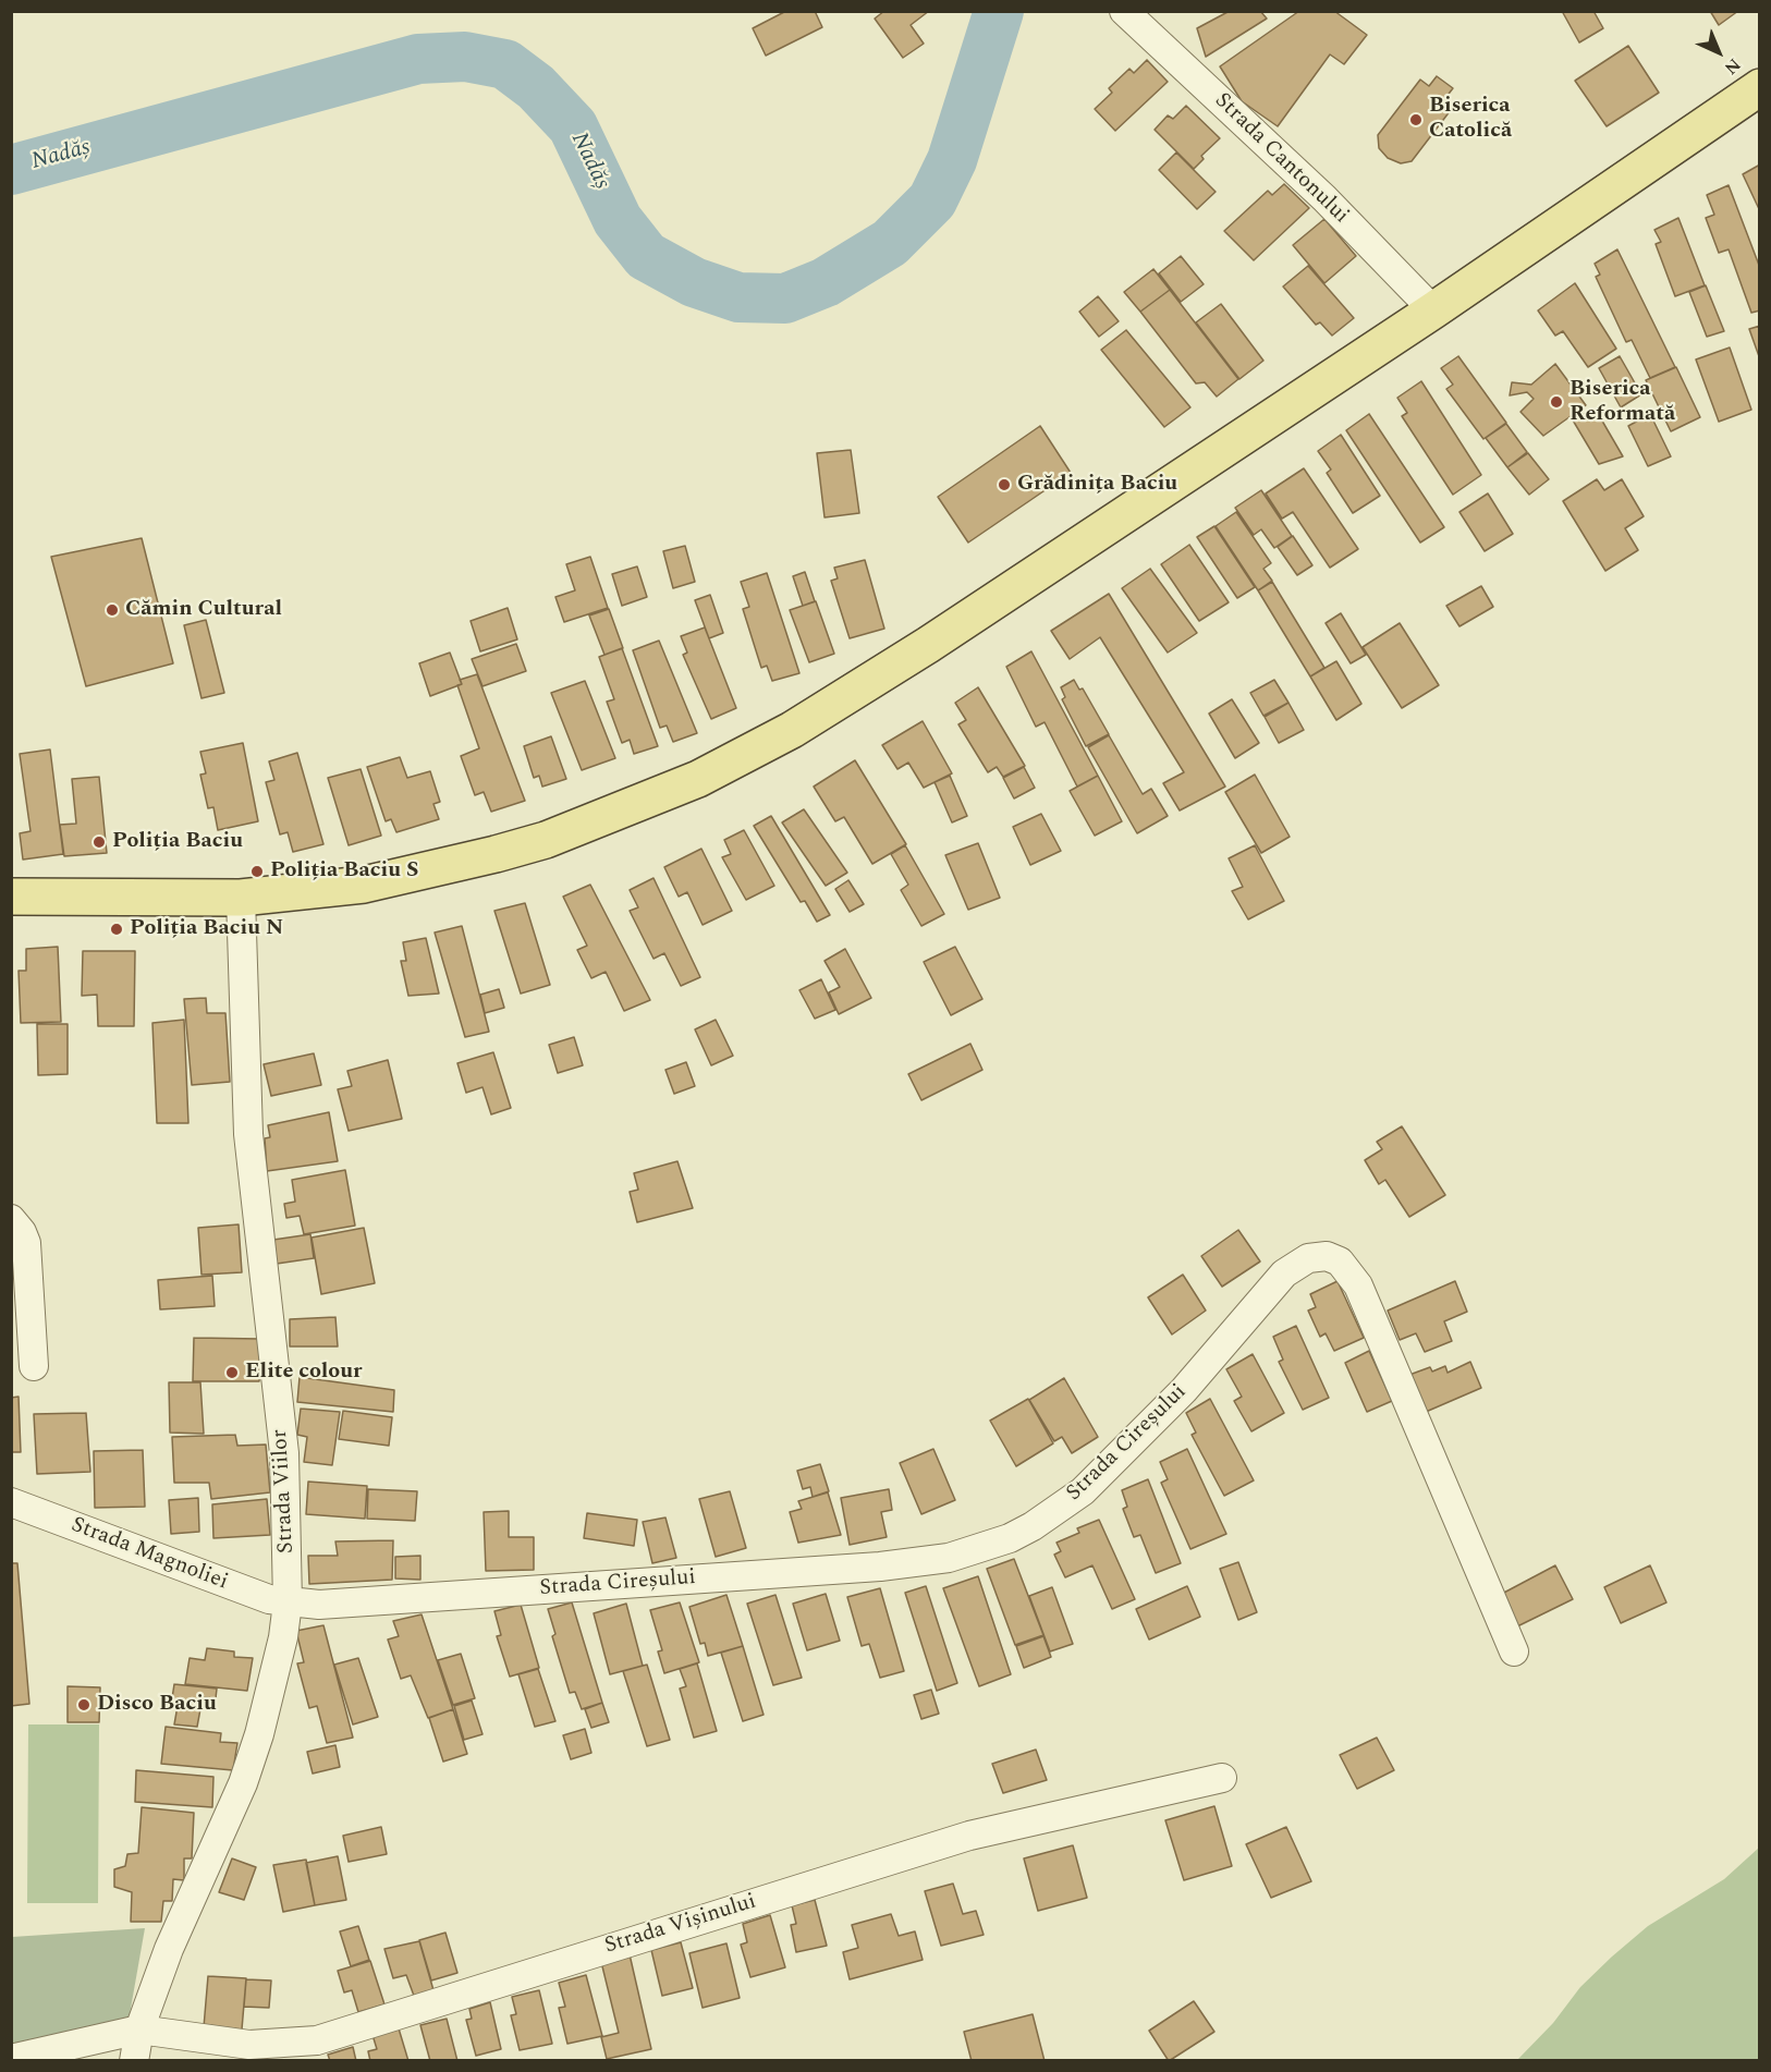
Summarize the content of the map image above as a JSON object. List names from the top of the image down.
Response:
{
  "streets": {
    "street": [
      "Strada Cantonului",
      "Strada Cireșului",
      "Strada Viilor",
      "Strada Magnoliei",
      "Strada Vișinului"
    ]
  },
  "crossings": [
    ["Strada Cireșului", "Strada Viilor"],
    ["Strada Cireșului", "Strada Magnoliei"],
    ["Strada Viilor", "Strada Magnoliei"],
    ["Strada Viilor", "Strada Vișinului"]
  ],
  "water": ["Nadăș"],
  "places": [
    "Biserica Catolică",
    "Biserica Reformată",
    "Grădinița Baciu",
    "Cămin Cultural",
    "Poliția Baciu",
    "Poliția Baciu S",
    "Poliția Baciu N",
    "Elite colour",
    "Disco Baciu"
  ],
  "north": "bottom right"
}
